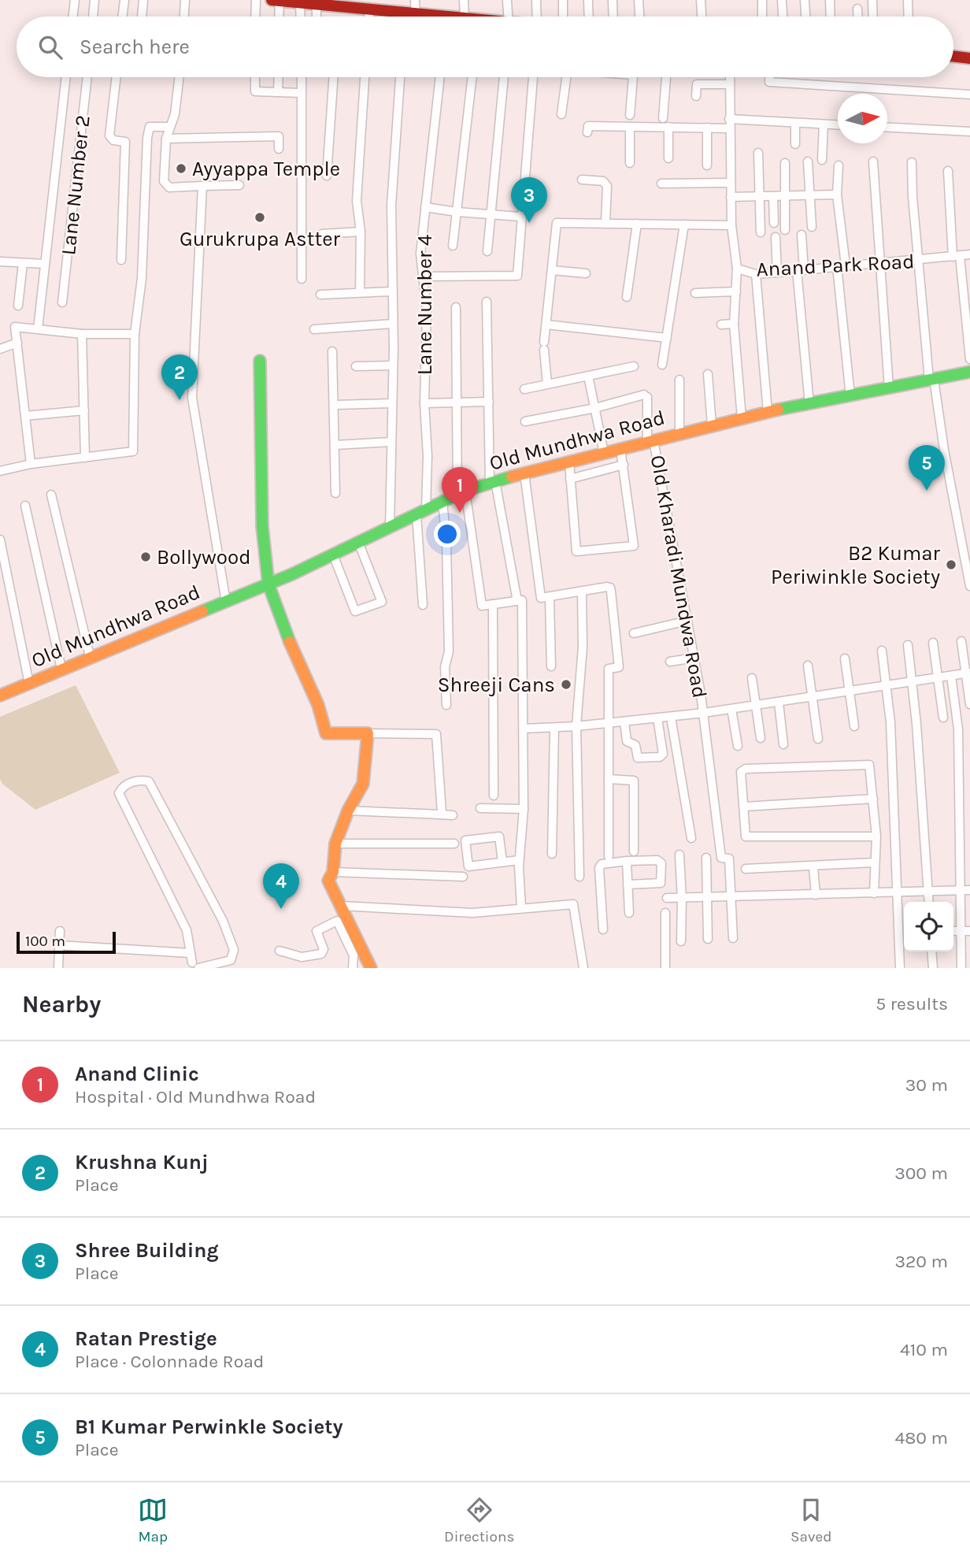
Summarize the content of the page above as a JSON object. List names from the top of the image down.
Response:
{
  "streets": {
    "street": [
      "Lane Number 2",
      "Anand Park Road",
      "Lane Number 4",
      "Old Mundhwa Road",
      "Old Kharadi Mundwa Road"
    ]
  },
  "crossings": [
    ["Lane Number 4", "Old Mundhwa Road"],
    ["Old Mundhwa Road", "Old Kharadi Mundwa Road"]
  ],
  "places": [
    "Ayyappa Temple",
    "Gurukrupa Astter",
    "Bollywood",
    "B2 Kumar Periwinkle Society",
    "Shreeji Cans"
  ],
  "scale_bar": "100 m",
  "north": "right",
  "page": {
    "search": "Search here",
    "pins": [
      "3",
      "2",
      "5",
      "1",
      "4"
    ],
    "scale": "100 m",
    "heading": ["Nearby", "5 results"],
    "list": [
      {
        "mark": "1",
        "name": "Anand Clinic",
        "note": "Hospital · Old Mundhwa Road",
        "value": "30 m"
      },
      {
        "mark": "2",
        "name": "Krushna Kunj",
        "note": "Place",
        "value": "300 m"
      },
      {
        "mark": "3",
        "name": "Shree Building",
        "note": "Place",
        "value": "320 m"
      },
      {
        "mark": "4",
        "name": "Ratan Prestige",
        "note": "Place · Colonnade Road",
        "value": "410 m"
      },
      {
        "mark": "5",
        "name": "B1 Kumar Perwinkle Society",
        "note": "Place",
        "value": "480 m"
      }
    ],
    "nav": ["Map", "Directions", "Saved"]
  }
}
